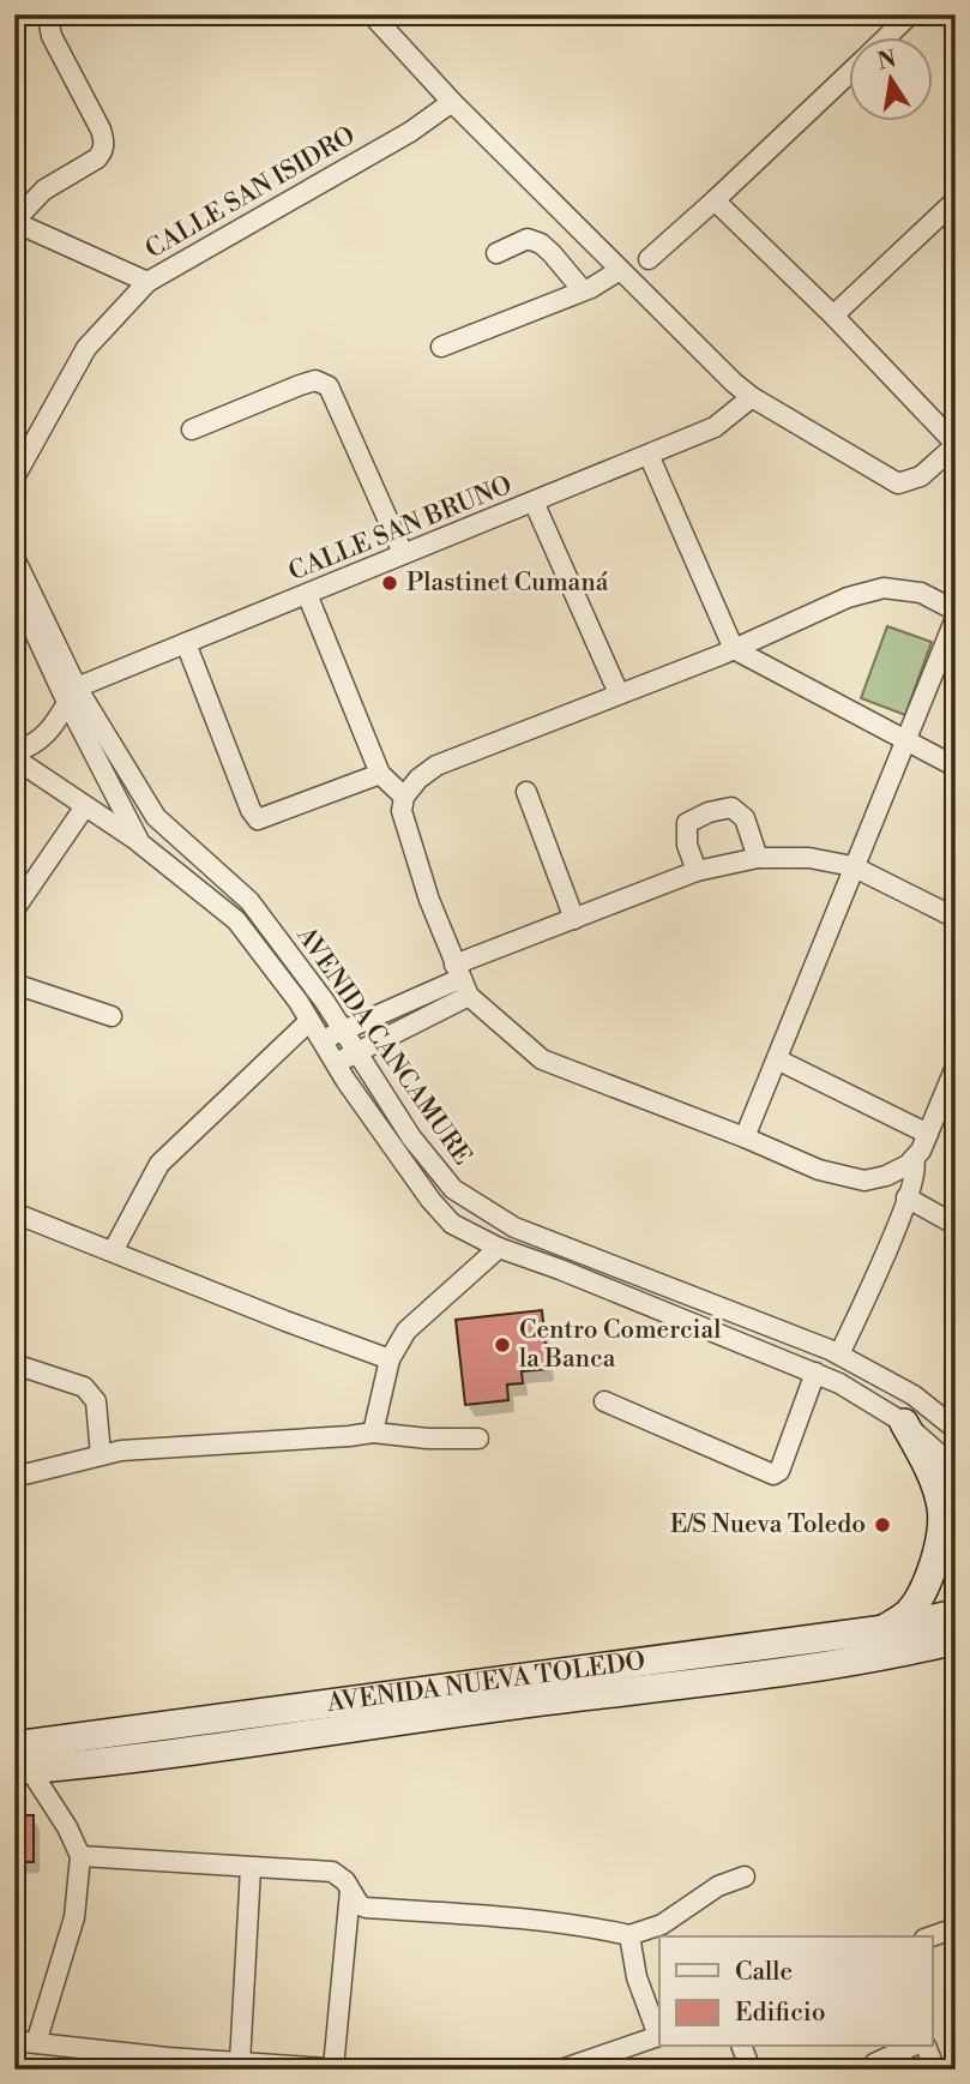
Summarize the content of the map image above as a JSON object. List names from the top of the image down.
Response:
{
  "streets": {
    "main road": ["AVENIDA NUEVA TOLEDO"],
    "street": ["CALLE SAN ISIDRO", "CALLE SAN BRUNO", "AVENIDA CANCAMURE"]
  },
  "crossings": [
    ["CALLE SAN BRUNO", "AVENIDA CANCAMURE"]
  ],
  "places": ["Plastinet Cumaná", "Centro Comercial la Banca", "E/S Nueva Toledo"],
  "legend": ["Calle", "Edificio"],
  "north": "top"
}
